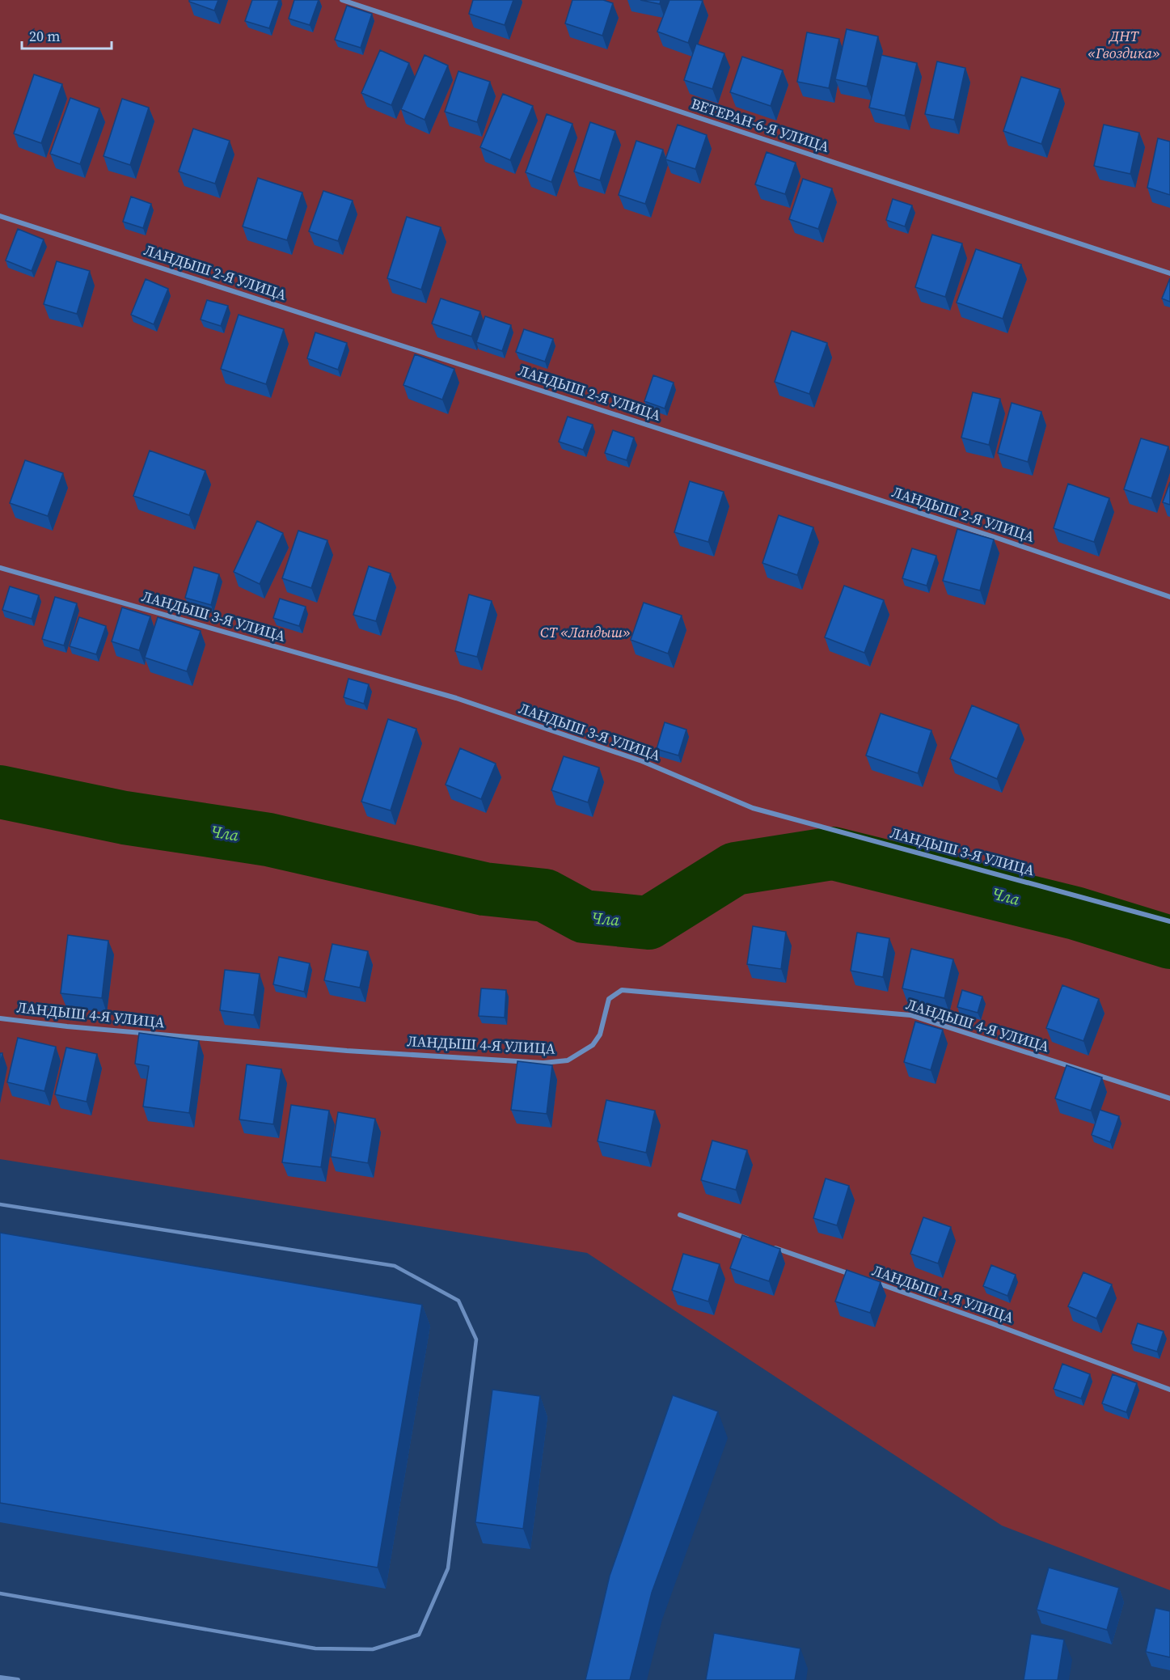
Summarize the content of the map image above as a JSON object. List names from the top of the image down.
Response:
{
  "streets": {
    "street": [
      "ВЕТЕРАН-6-Я УЛИЦА",
      "ЛАНДЫШ 2-Я УЛИЦА",
      "ЛАНДЫШ 3-Я УЛИЦА",
      "ЛАНДЫШ 4-Я УЛИЦА",
      "ЛАНДЫШ 1-Я УЛИЦА"
    ]
  },
  "water": ["Чла"],
  "parks": ["ДНТ «Гвоздика»", "СТ «Ландыш»"],
  "scale_bar": "20 m"
}
